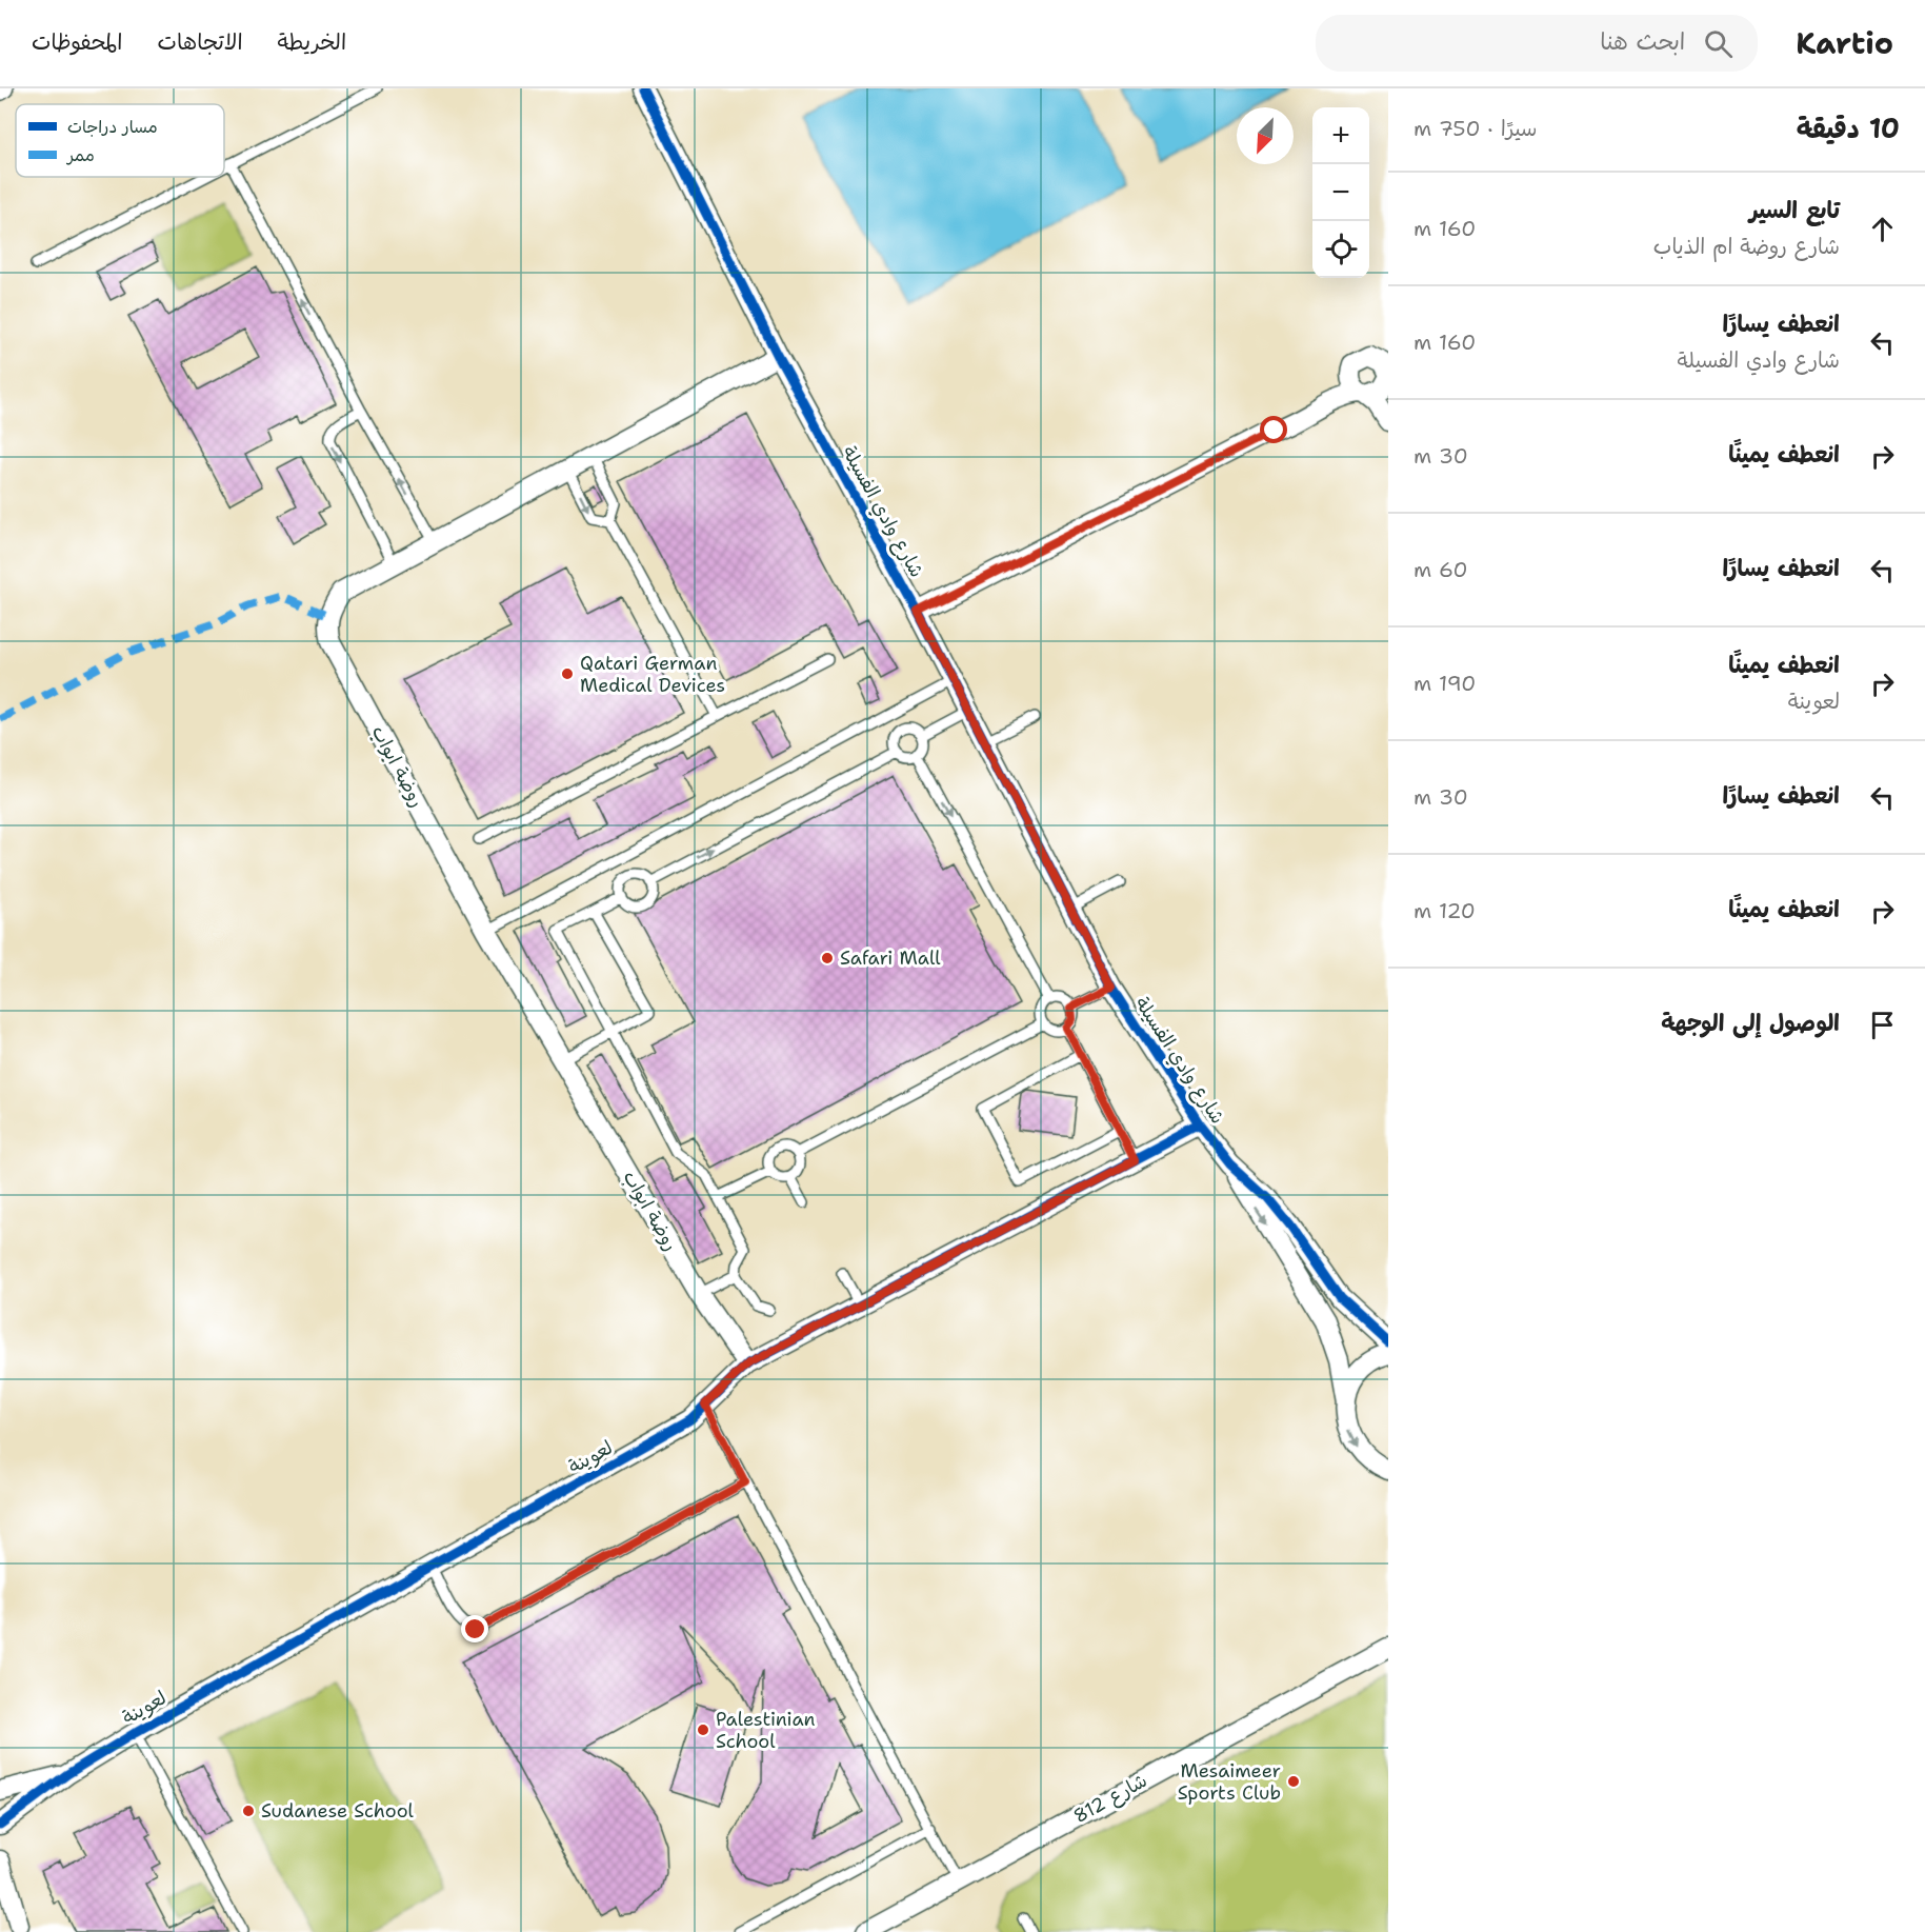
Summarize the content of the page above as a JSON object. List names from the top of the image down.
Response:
{
  "streets": {
    "street": [
      "شارع وادي الفسيلة",
      "روضة ابواب",
      "لعوينة",
      "شارع 812"
    ]
  },
  "crossings": [
    ["شارع وادي الفسيلة", "روضة ابواب"],
    ["شارع وادي الفسيلة", "لعوينة"],
    ["روضة ابواب", "لعوينة"]
  ],
  "places": [
    "Qatari German Medical Devices",
    "Safari Mall",
    "Palestinian School",
    "Mesaimeer Sports Club",
    "Sudanese School"
  ],
  "legend": ["مسار دراجات", "ممر"],
  "north": "bottom left",
  "page": {
    "header": "Kartio",
    "search": "ابحث هنا",
    "nav": ["الخريطة", "الاتجاهات", "المحفوظات"],
    "heading": ["10 دقيقة", "سيرًا · 750 m"],
    "map_buttons": ["+", "−"],
    "list": [
      ["تابع السير", "شارع روضة ام الذياب", "160 m"],
      ["انعطف يسارًا", "شارع وادي الفسيلة", "160 m"],
      ["انعطف يمينًا", "30 m"],
      ["انعطف يسارًا", "60 m"],
      ["انعطف يمينًا", "لعوينة", "190 m"],
      ["انعطف يسارًا", "30 m"],
      ["انعطف يمينًا", "120 m"],
      "الوصول إلى الوجهة"
    ]
  }
}
